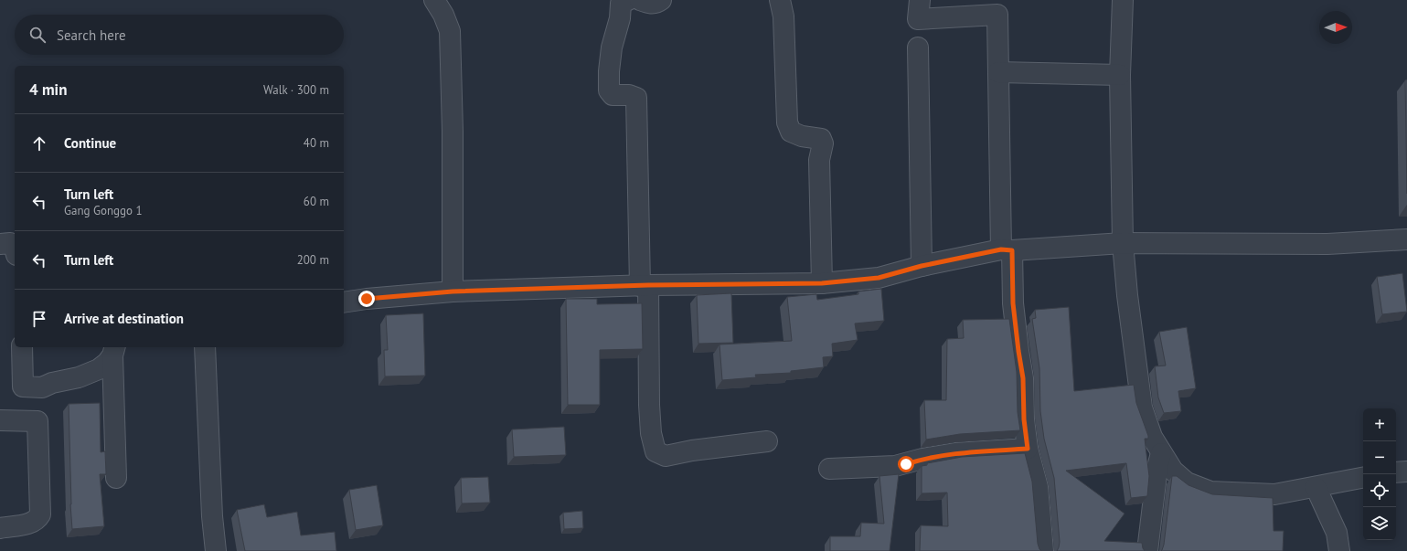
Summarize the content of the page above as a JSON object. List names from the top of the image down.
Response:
{
  "north": "right",
  "page": {
    "search": "Search here",
    "heading": ["4 min", "Walk · 300 m"],
    "list": [
      ["Continue", "40 m"],
      ["Turn left", "Gang Gonggo 1", "60 m"],
      ["Turn left", "200 m"],
      "Arrive at destination"
    ],
    "map_buttons": ["+", "−"]
  }
}
